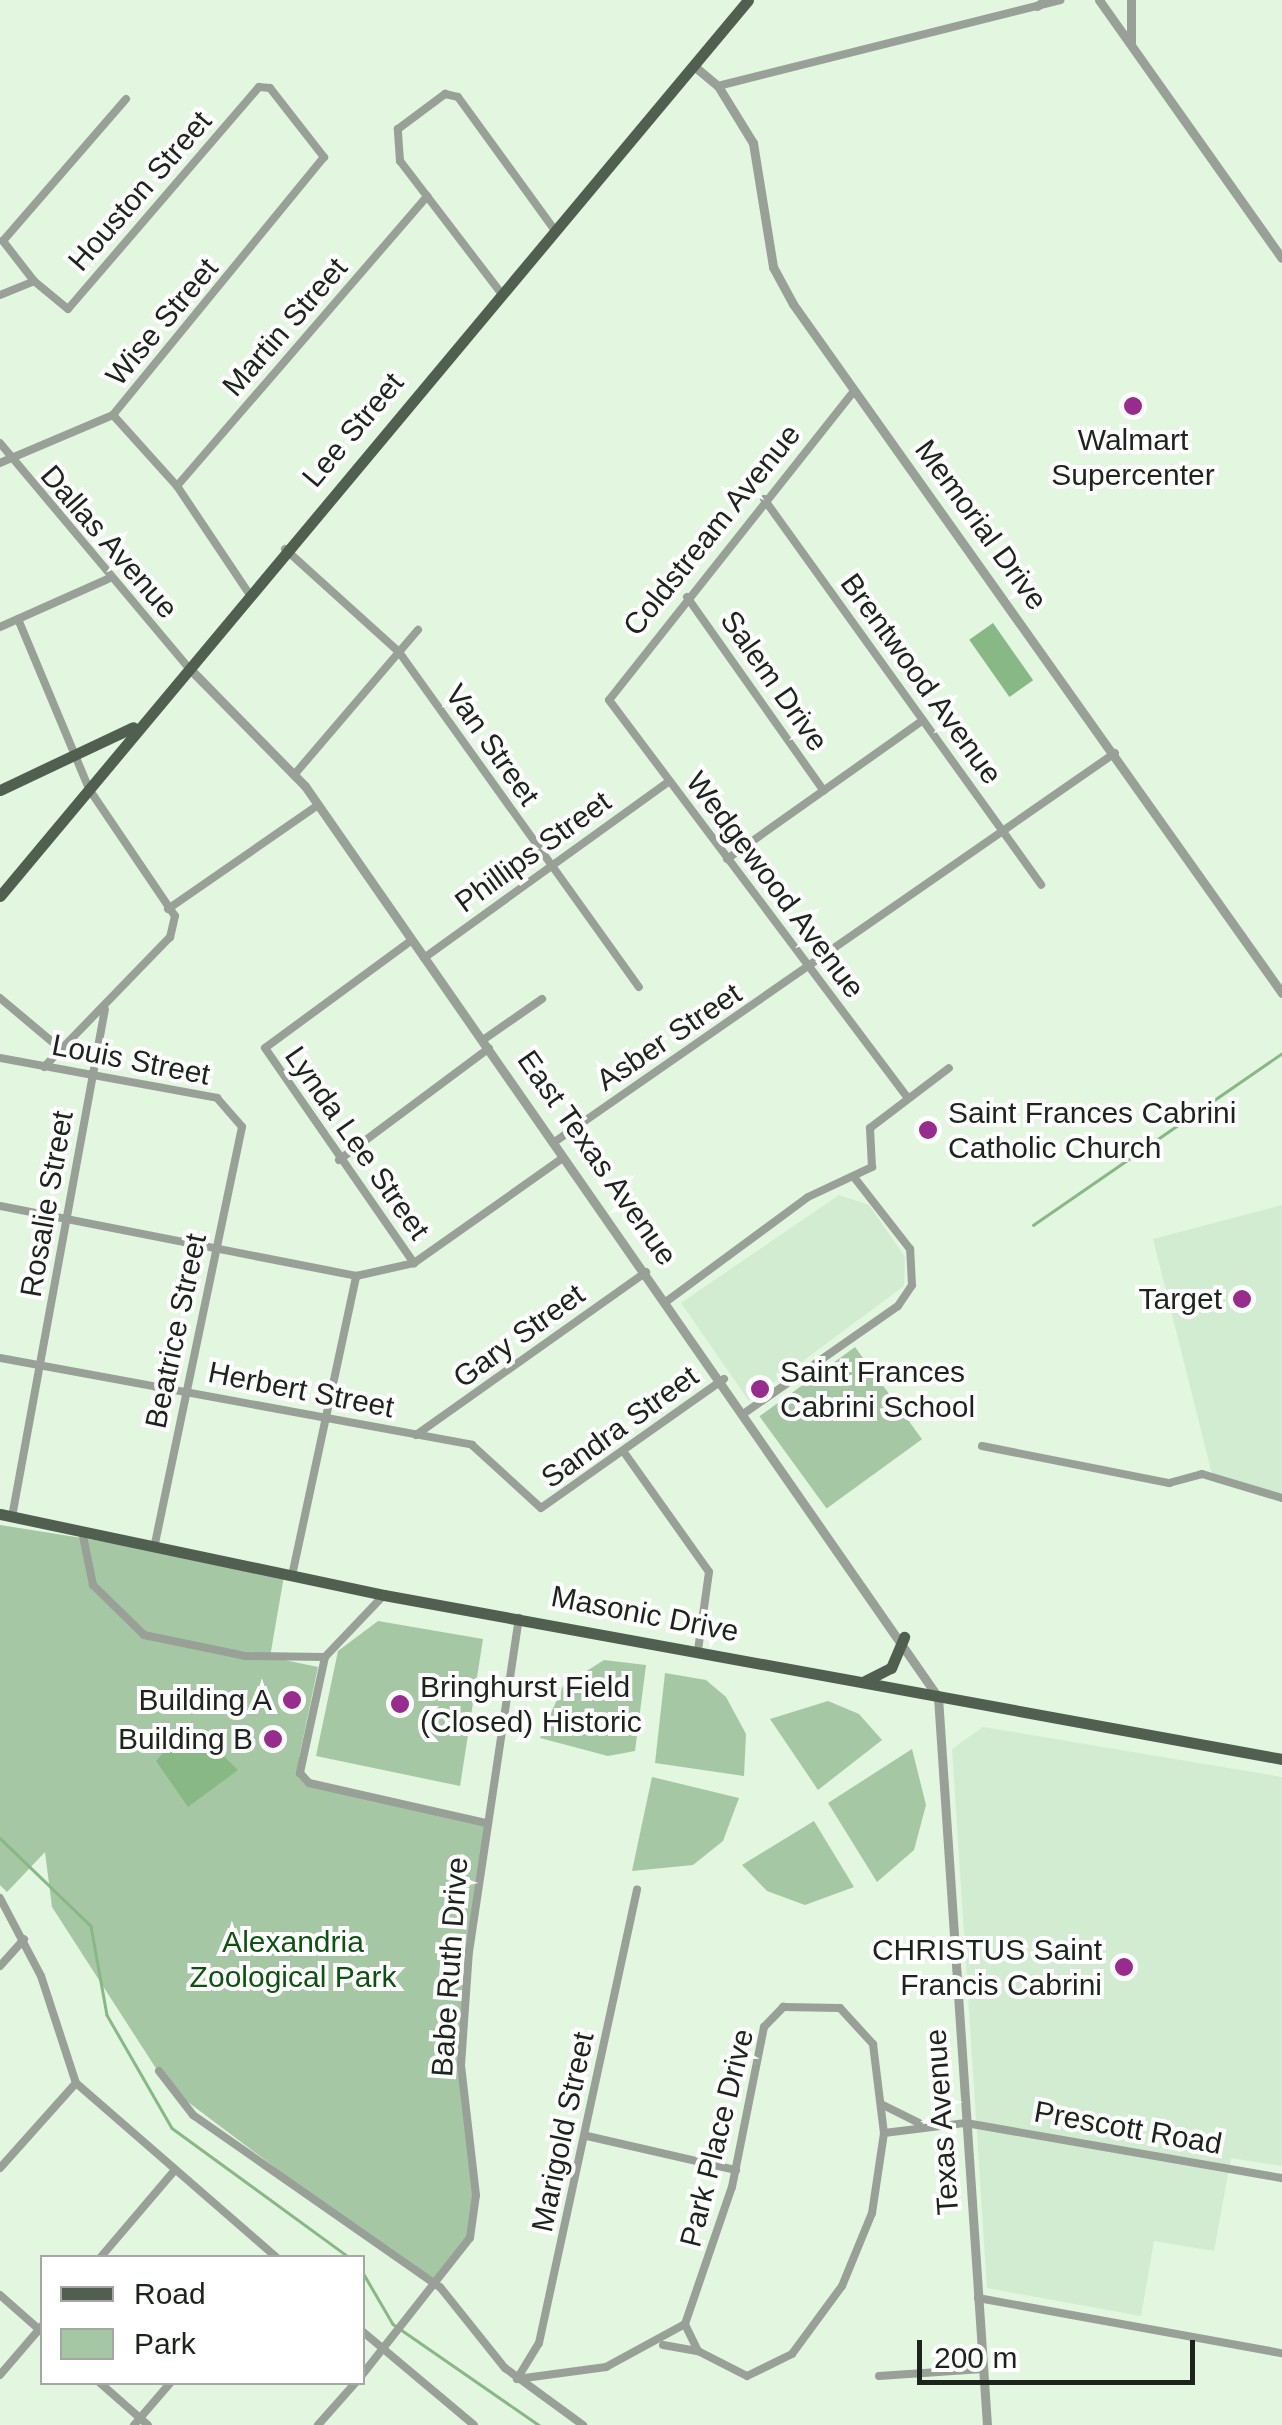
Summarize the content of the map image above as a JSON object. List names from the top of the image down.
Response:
{
  "streets": {
    "main road": ["Lee Street", "Masonic Drive"],
    "street": [
      "Houston Street",
      "Wise Street",
      "Martin Street",
      "Memorial Drive",
      "Coldstream Avenue",
      "Dallas Avenue",
      "Brentwood Avenue",
      "Salem Drive",
      "Van Street",
      "Phillips Street",
      "Wedgewood Avenue",
      "Asber Street",
      "Louis Street",
      "Lynda Lee Street",
      "East Texas Avenue",
      "Rosalie Street",
      "Beatrice Street",
      "Gary Street",
      "Herbert Street",
      "Sandra Street",
      "Babe Ruth Drive",
      "Texas Avenue",
      "Prescott Road",
      "Marigold Street",
      "Park Place Drive"
    ]
  },
  "crossings": [
    ["Houston Street", "Wise Street"],
    ["Wise Street", "Dallas Avenue"],
    ["Lee Street", "Memorial Drive"],
    ["Lee Street", "Dallas Avenue"],
    ["Lee Street", "Van Street"],
    ["Lee Street", "East Texas Avenue"],
    ["Memorial Drive", "Coldstream Avenue"],
    ["Memorial Drive", "Asber Street"],
    ["Coldstream Avenue", "Brentwood Avenue"],
    ["Coldstream Avenue", "Salem Drive"],
    ["Coldstream Avenue", "Wedgewood Avenue"],
    ["Dallas Avenue", "East Texas Avenue"],
    ["Brentwood Avenue", "Asber Street"],
    ["Van Street", "Phillips Street"],
    ["Phillips Street", "Wedgewood Avenue"],
    ["Phillips Street", "East Texas Avenue"],
    ["Wedgewood Avenue", "Asber Street"],
    ["Asber Street", "East Texas Avenue"],
    ["Louis Street", "Rosalie Street"],
    ["Louis Street", "Beatrice Street"],
    ["Lynda Lee Street", "East Texas Avenue"],
    ["East Texas Avenue", "Gary Street"],
    ["East Texas Avenue", "Sandra Street"],
    ["East Texas Avenue", "Masonic Drive"],
    ["East Texas Avenue", "Texas Avenue"],
    ["Rosalie Street", "Herbert Street"],
    ["Rosalie Street", "Masonic Drive"],
    ["Beatrice Street", "Herbert Street"],
    ["Beatrice Street", "Masonic Drive"],
    ["Gary Street", "Herbert Street"],
    ["Herbert Street", "Sandra Street"],
    ["Masonic Drive", "Babe Ruth Drive"],
    ["Masonic Drive", "Texas Avenue"],
    ["Texas Avenue", "Prescott Road"]
  ],
  "parks": ["Alexandria Zoological Park"],
  "places": [
    "Walmart Supercenter",
    "Saint Frances Cabrini Catholic Church",
    "Target",
    "Saint Frances Cabrini School",
    "Building A",
    "Bringhurst Field (Closed) Historic",
    "Building B",
    "CHRISTUS Saint Francis Cabrini"
  ],
  "legend": ["Road", "Park"],
  "scale_bar": "200 m"
}
